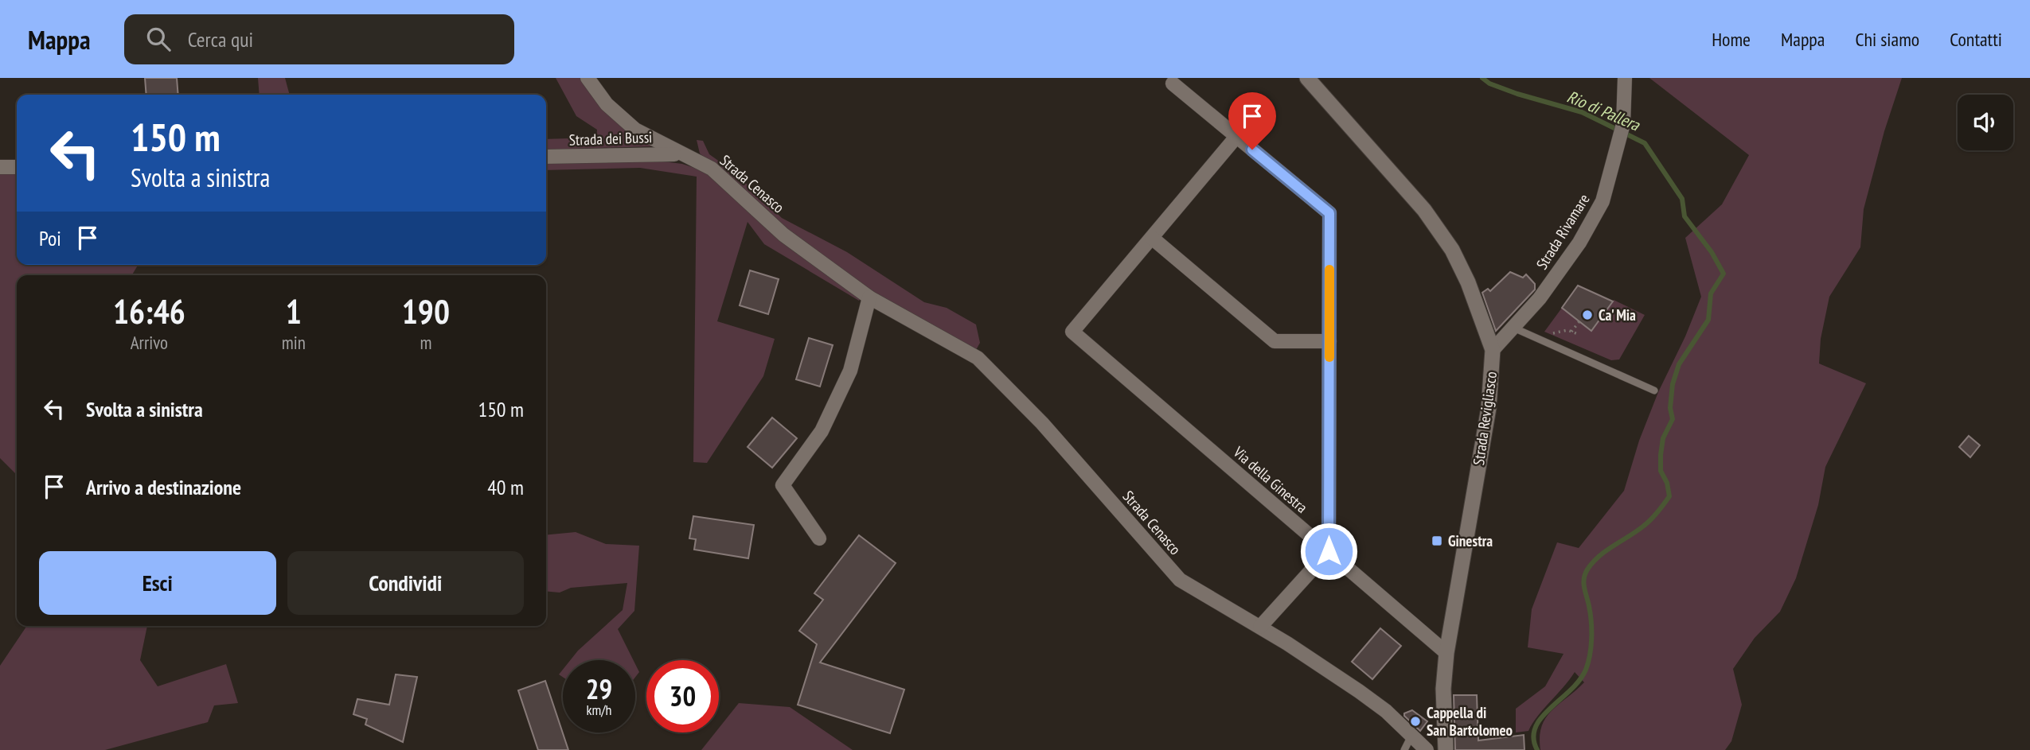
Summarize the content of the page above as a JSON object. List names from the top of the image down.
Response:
{
  "streets": {
    "street": [
      "Strada dei Bussi",
      "Strada Cenasco",
      "Strada Rivamare",
      "Strada Revigliasco",
      "Via della Ginestra"
    ]
  },
  "crossings": [
    ["Strada dei Bussi", "Strada Cenasco"],
    ["Strada Rivamare", "Strada Revigliasco"],
    ["Strada Revigliasco", "Via della Ginestra"]
  ],
  "water": ["Rio di Pallera"],
  "places": {
    "other": ["Ca' Mia", "Cappella di San Bartolomeo"],
    "transit": ["Ginestra"]
  },
  "page": {
    "header": "Mappa",
    "search": "Cerca qui",
    "nav": [
      "Home",
      "Mappa",
      "Chi siamo",
      "Contatti"
    ],
    "turn": ["150 m", "Svolta a sinistra"],
    "then": "Poi",
    "eta": [
      "16:46",
      "Arrivo",
      "1",
      "min",
      "190",
      "m"
    ],
    "list": [
      {
        "name": "Svolta a sinistra",
        "value": "150 m"
      },
      {
        "name": "Arrivo a destinazione",
        "value": "40 m"
      }
    ],
    "buttons": ["Esci", "Condividi"],
    "speed": "29 km/h",
    "limit": "30"
  }
}
